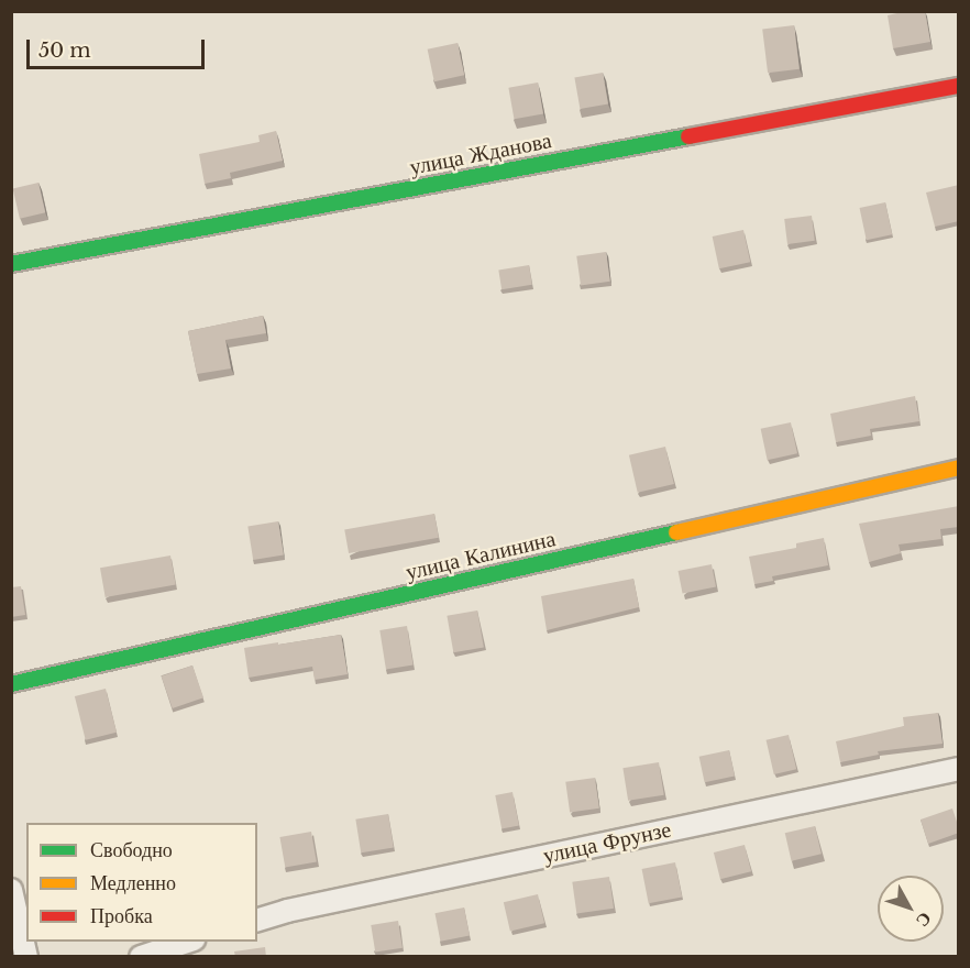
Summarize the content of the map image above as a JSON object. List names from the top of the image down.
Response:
{
  "streets": {
    "street": ["улица Жданова", "улица Калинина", "улица Фрунзе"]
  },
  "legend": ["Свободно", "Медленно", "Пробка"],
  "scale_bar": "50 m",
  "north": "bottom right"
}
